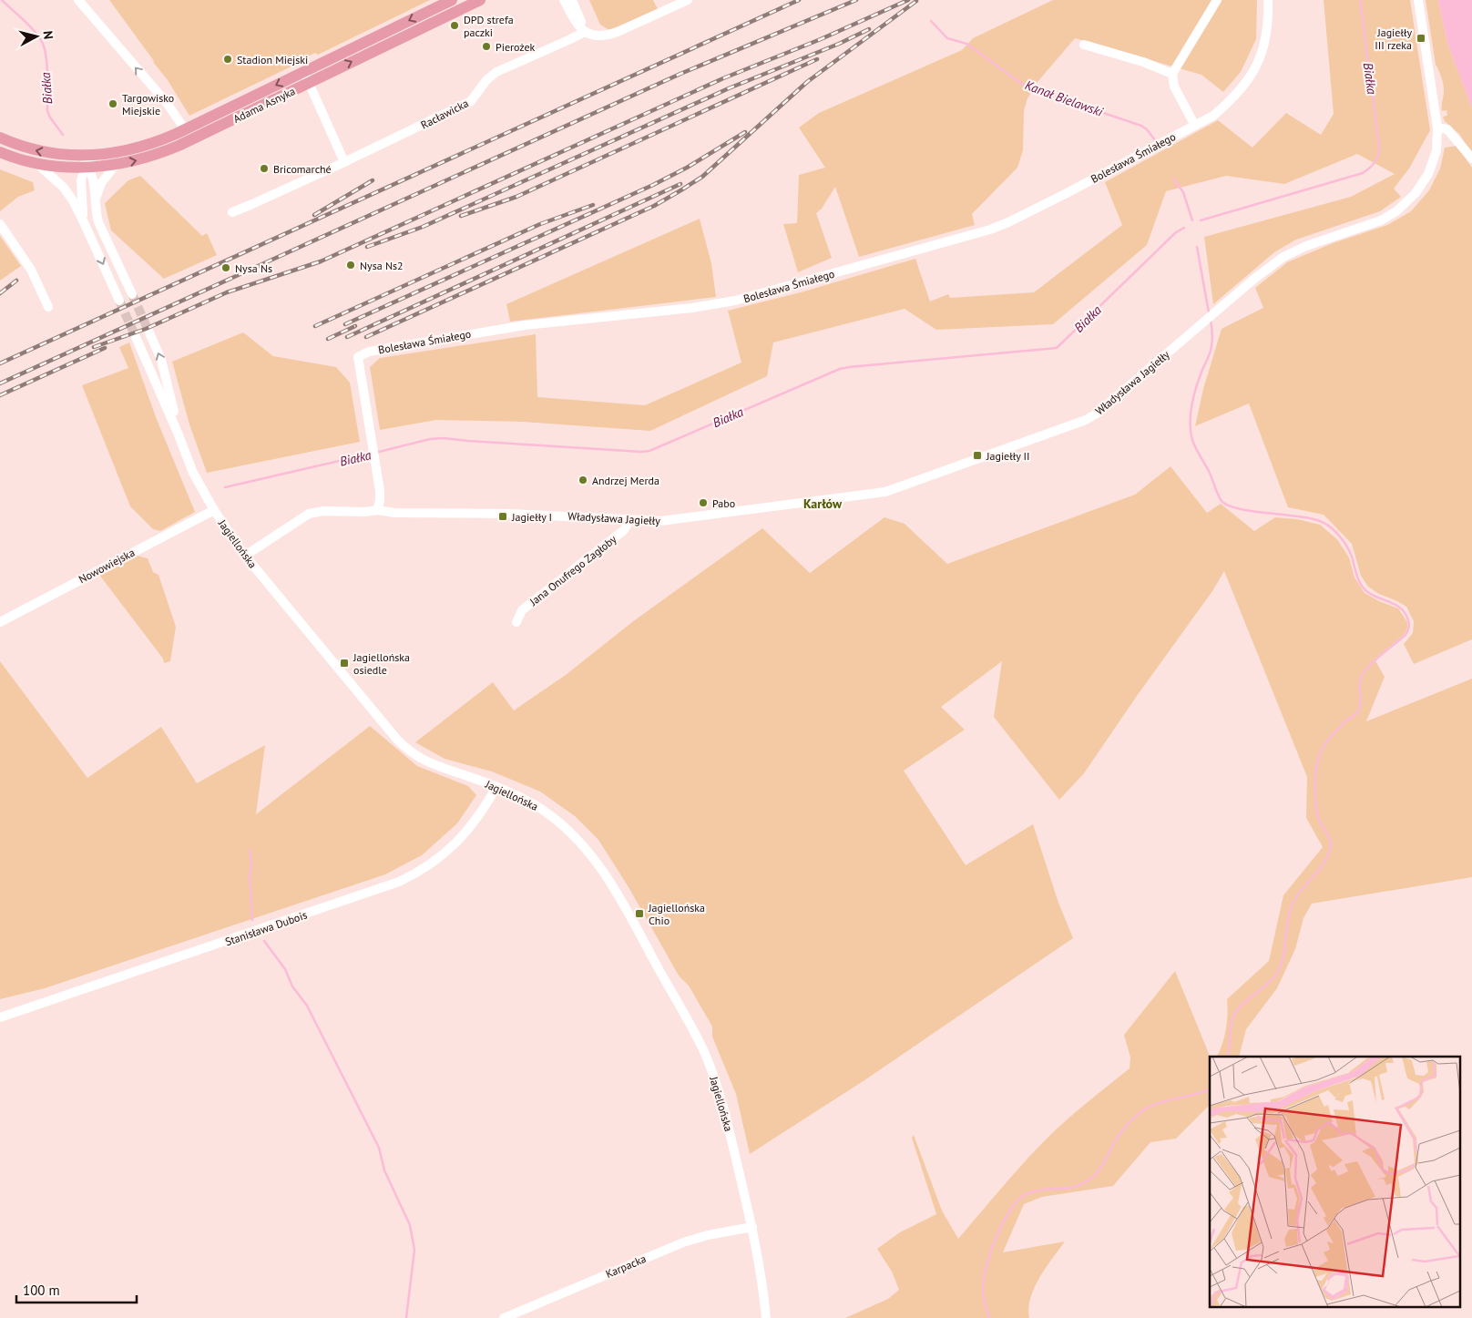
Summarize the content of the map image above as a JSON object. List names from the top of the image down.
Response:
{
  "streets": {
    "main road": ["Adama Asnyka"],
    "street": [
      "Racławicka",
      "Bolesława Śmiałego",
      "Władysława Jagiełły",
      "Jagiellońska",
      "Nowowiejska",
      "Jana Onufrego Zagłoby",
      "Stanisława Dubois",
      "Karpacka"
    ]
  },
  "crossings": [
    ["Bolesława Śmiałego", "Władysława Jagiełły"],
    ["Władysława Jagiełły", "Jagiellońska"],
    ["Władysława Jagiełły", "Jana Onufrego Zagłoby"],
    ["Jagiellońska", "Nowowiejska"],
    ["Jagiellońska", "Stanisława Dubois"],
    ["Jagiellońska", "Karpacka"]
  ],
  "districts": ["Karłów"],
  "water": ["Białka", "Kanał Bielawski"],
  "places": {
    "other": [
      "DPD strefa paczki",
      "Pierożek",
      "Stadion Miejski",
      "Targowisko Miejskie",
      "Bricomarché",
      "Nysa Ns2",
      "Nysa Ns",
      "Andrzej Merda",
      "Pabo"
    ],
    "transit": [
      "Jagiełły III rzeka",
      "Jagiełły II",
      "Jagiełły I",
      "Jagiellońska osiedle",
      "Jagiellońska Chio"
    ]
  },
  "scale_bar": "100 m",
  "north": "right"
}
